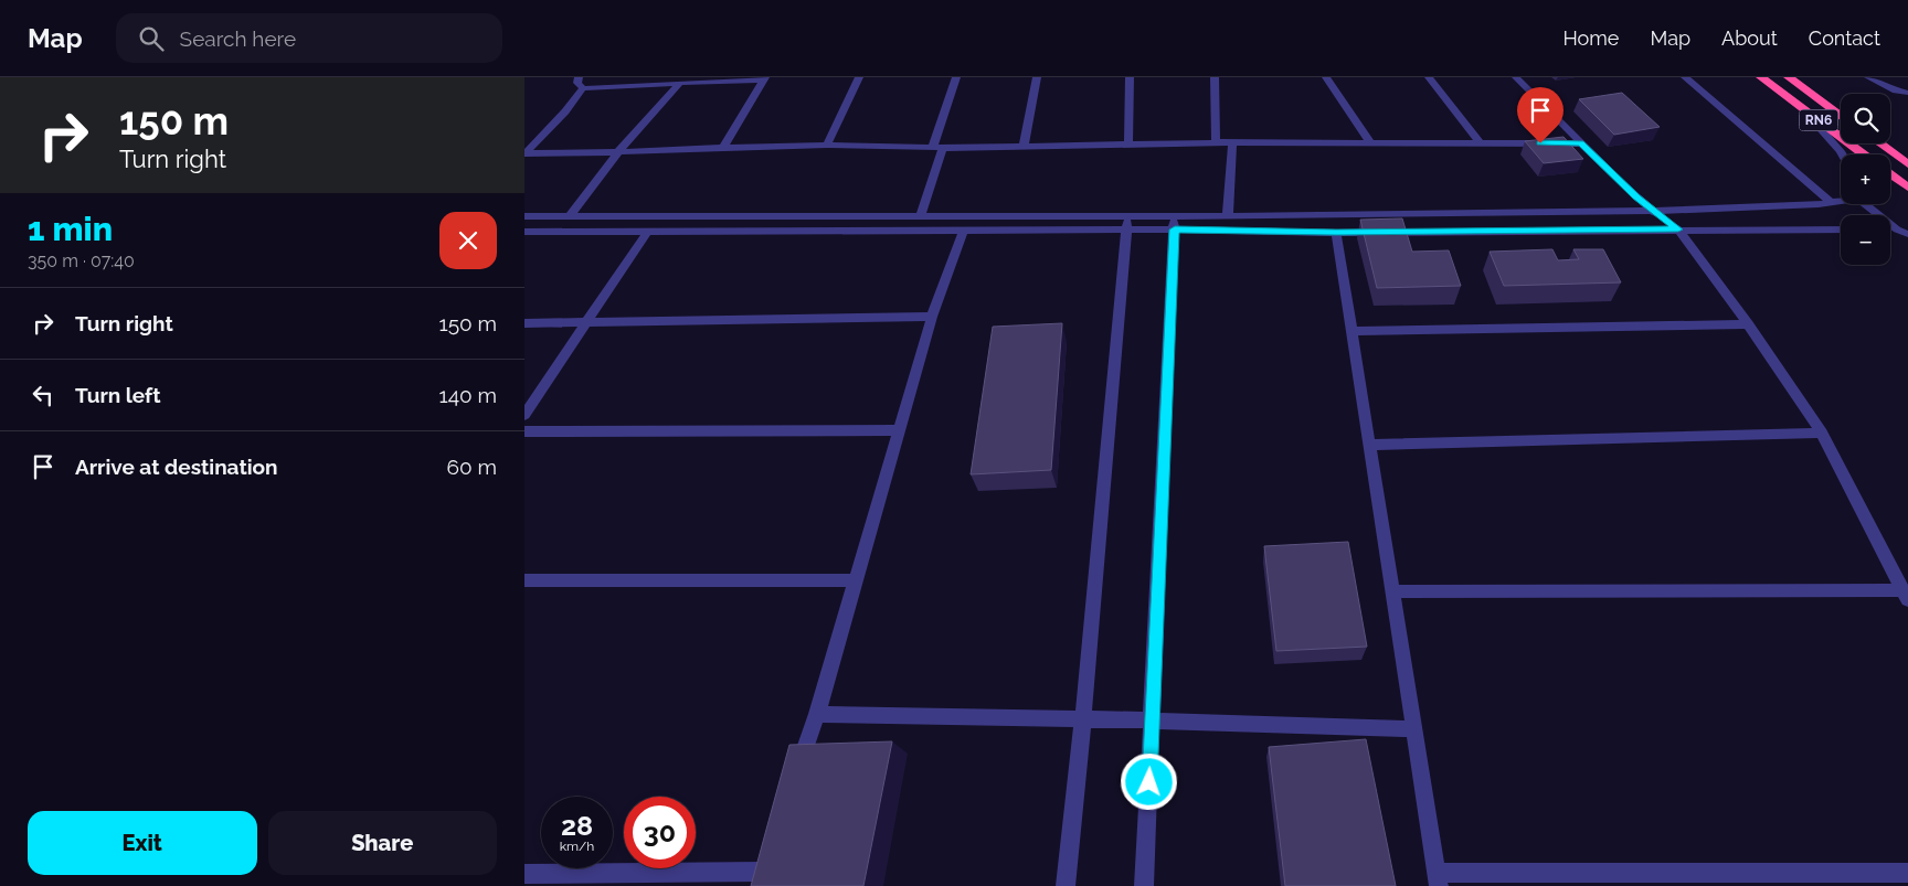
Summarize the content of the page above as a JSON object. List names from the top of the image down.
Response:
{
  "streets": {
    "highway": ["RN6"]
  },
  "page": {
    "header": "Map",
    "search": "Search here",
    "nav": [
      "Home",
      "Map",
      "About",
      "Contact"
    ],
    "turn": ["150 m", "Turn right"],
    "map_buttons": ["+", "−"],
    "heading": ["1 min", "350 m · 07:40"],
    "list": [
      {
        "name": "Turn right",
        "value": "150 m"
      },
      {
        "name": "Turn left",
        "value": "140 m"
      },
      {
        "name": "Arrive at destination",
        "value": "60 m"
      }
    ],
    "speed": "28 km/h",
    "limit": "30",
    "buttons": ["Exit", "Share"]
  }
}
